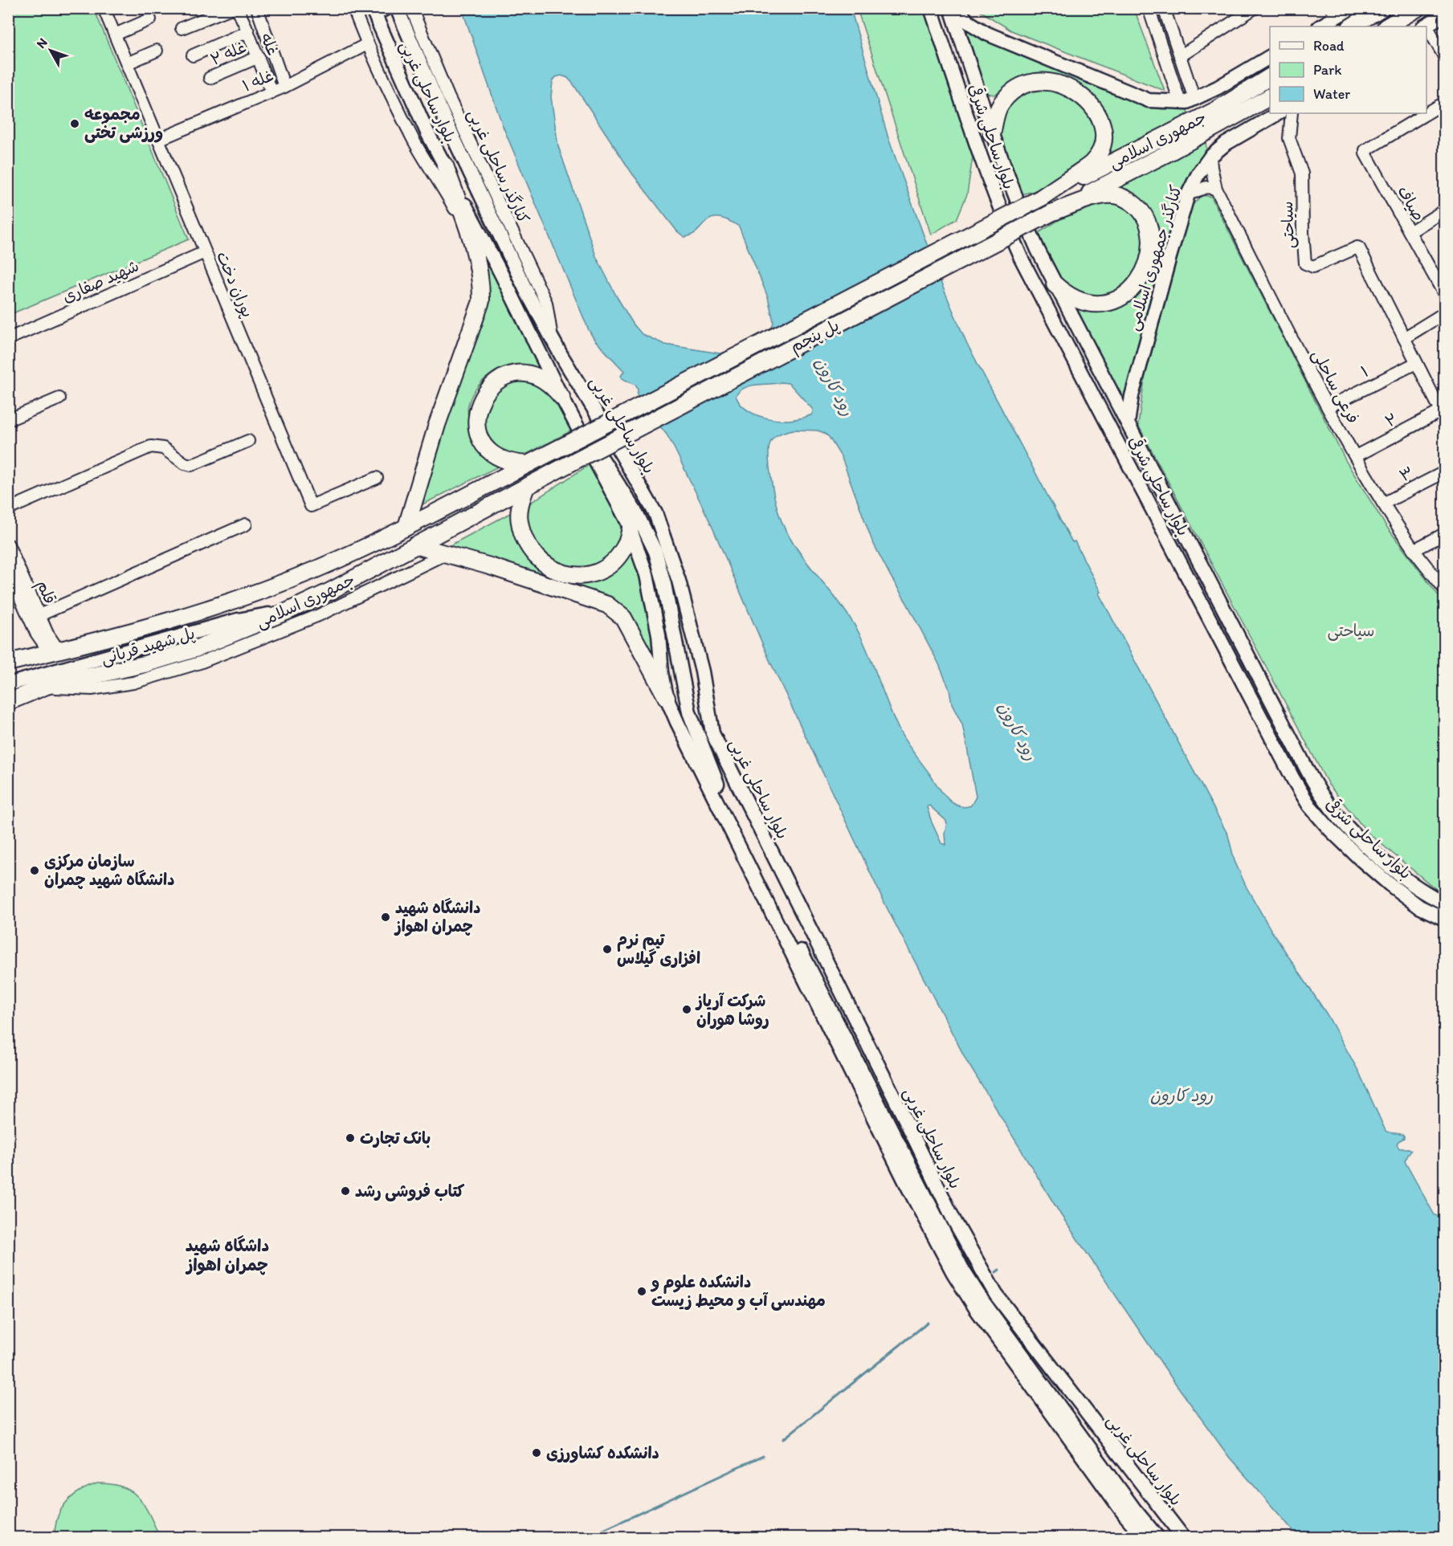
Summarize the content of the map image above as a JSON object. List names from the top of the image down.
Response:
{
  "streets": {
    "highway": ["جمهوری اسلامی", "پل پنجم", "پل شهید قربانی"],
    "main road": ["بلوار ساحلی غربی", "بلوار ساحلی شرقی", "کنارگذر جمهوری اسلامی"],
    "street": [
      "غله",
      "غله ۲",
      "غله ۱",
      "کنارگذر ساحلی غربی",
      "صیاف",
      "سیاحتی",
      "شهید صفاری",
      "پوران دخت",
      "۱",
      "فرعی ساحلی",
      "۲",
      "۳",
      "قلم"
    ]
  },
  "crossings": [
    ["غله", "غله ۲"],
    ["غله", "غله ۱"],
    ["غله ۱", "پوران دخت"],
    ["بلوار ساحلی غربی", "کنارگذر ساحلی غربی"],
    ["بلوار ساحلی شرقی", "کنارگذر جمهوری اسلامی"],
    ["جمهوری اسلامی", "پل پنجم"],
    ["جمهوری اسلامی", "قلم"],
    ["جمهوری اسلامی", "پل شهید قربانی"],
    ["سیاحتی", "۱"],
    ["سیاحتی", "۲"],
    ["کنارگذر جمهوری اسلامی", "فرعی ساحلی"],
    ["شهید صفاری", "پوران دخت"],
    ["۱", "فرعی ساحلی"],
    ["فرعی ساحلی", "۲"],
    ["فرعی ساحلی", "۳"]
  ],
  "districts": ["داشگاه شهید چمران اهواز"],
  "water": ["رود کارون"],
  "parks": ["سیاحتی"],
  "places": [
    "مجموعه ورزشی تختی",
    "سازمان مرکزی دانشگاه شهید چمران",
    "دانشگاه شهید چمران اهواز",
    "تیم نرم افزاری گیلاس",
    "شرکت آریاز روشا هوران",
    "بانک تجارت",
    "کتاب فروشی رشد",
    "دانشکده علوم و مهندسی آب و محیط زیست",
    "دانشکده کشاورزی"
  ],
  "legend": ["Road", "Park", "Water"],
  "north": "top left"
}
